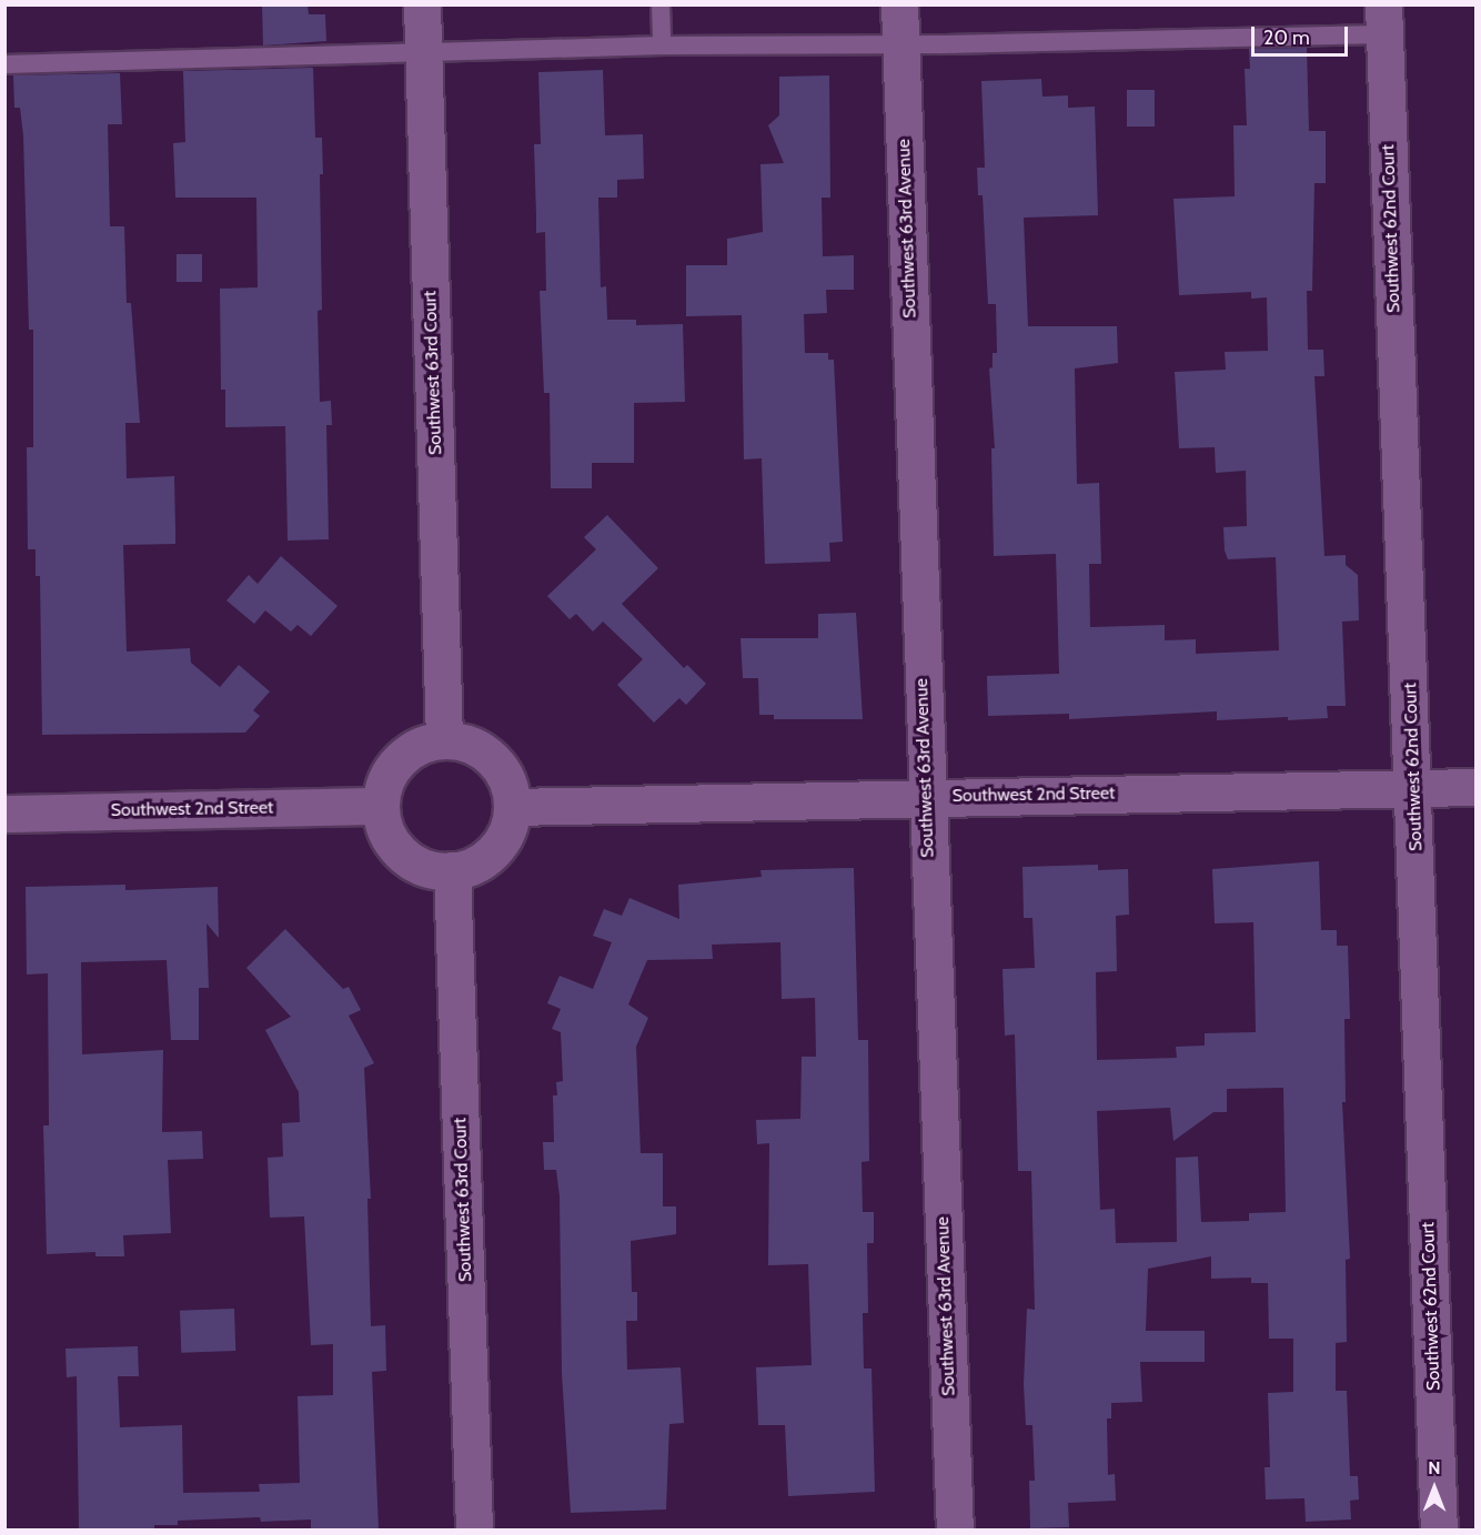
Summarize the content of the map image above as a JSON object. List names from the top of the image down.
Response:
{
  "streets": {
    "street": [
      "Southwest 63rd Avenue",
      "Southwest 62nd Court",
      "Southwest 63rd Court",
      "Southwest 2nd Street"
    ]
  },
  "crossings": [
    ["Southwest 63rd Avenue", "Southwest 2nd Street"],
    ["Southwest 62nd Court", "Southwest 2nd Street"],
    ["Southwest 63rd Court", "Southwest 2nd Street"]
  ],
  "scale_bar": "20 m",
  "north": "top"
}
